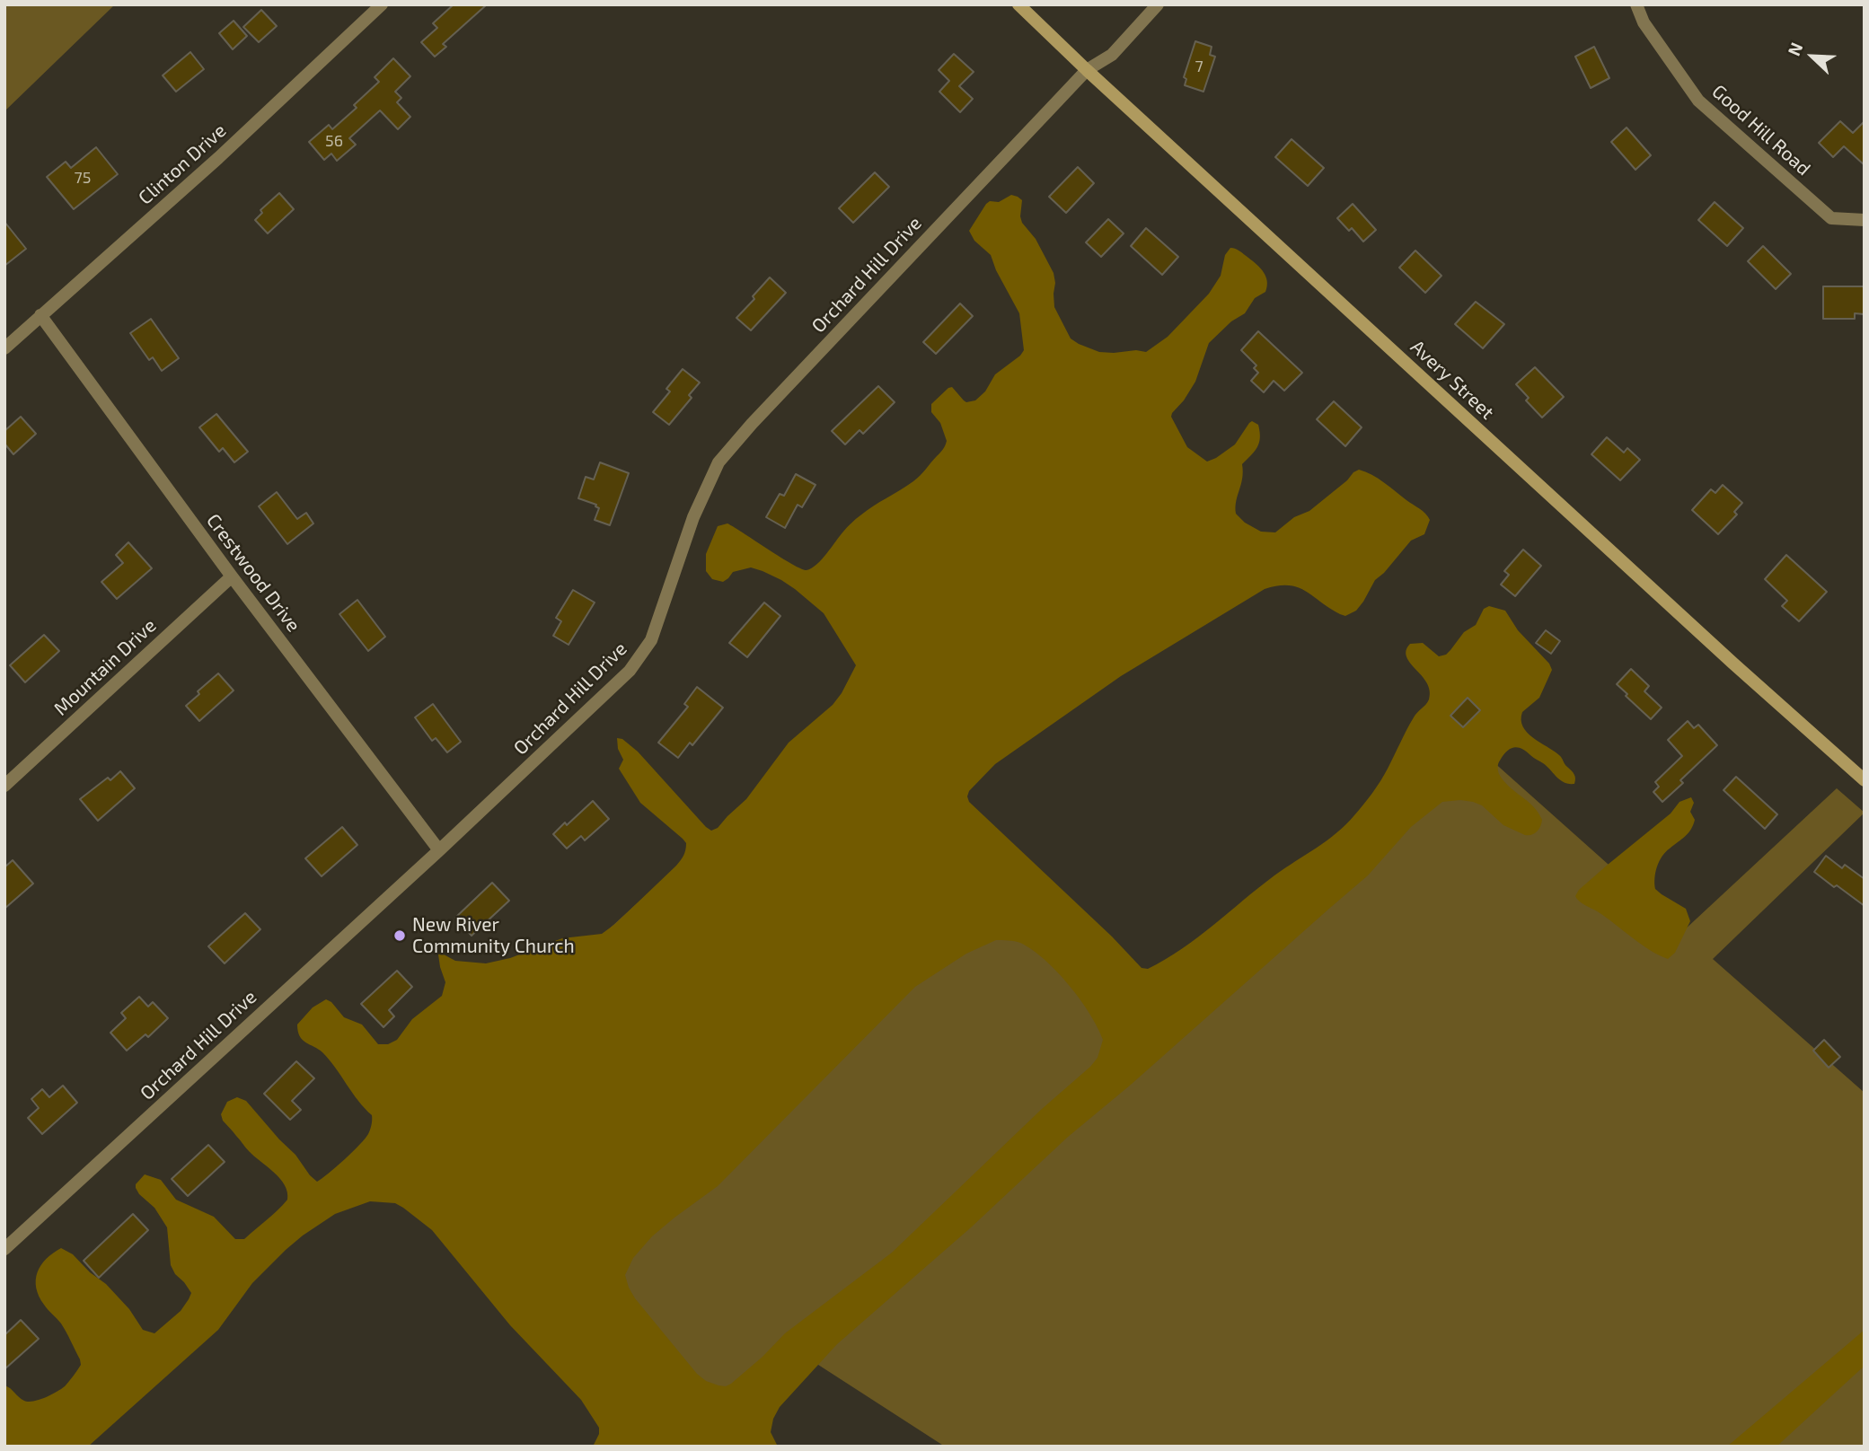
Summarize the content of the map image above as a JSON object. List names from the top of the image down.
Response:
{
  "streets": {
    "main road": ["Avery Street"],
    "street": [
      "Good Hill Road",
      "Clinton Drive",
      "Orchard Hill Drive",
      "Crestwood Drive",
      "Mountain Drive"
    ]
  },
  "crossings": [
    ["Clinton Drive", "Crestwood Drive"],
    ["Orchard Hill Drive", "Avery Street"],
    ["Orchard Hill Drive", "Crestwood Drive"],
    ["Crestwood Drive", "Mountain Drive"]
  ],
  "places": ["New River Community Church"],
  "house_numbers": ["7", "56", "75"],
  "north": "top left"
}
